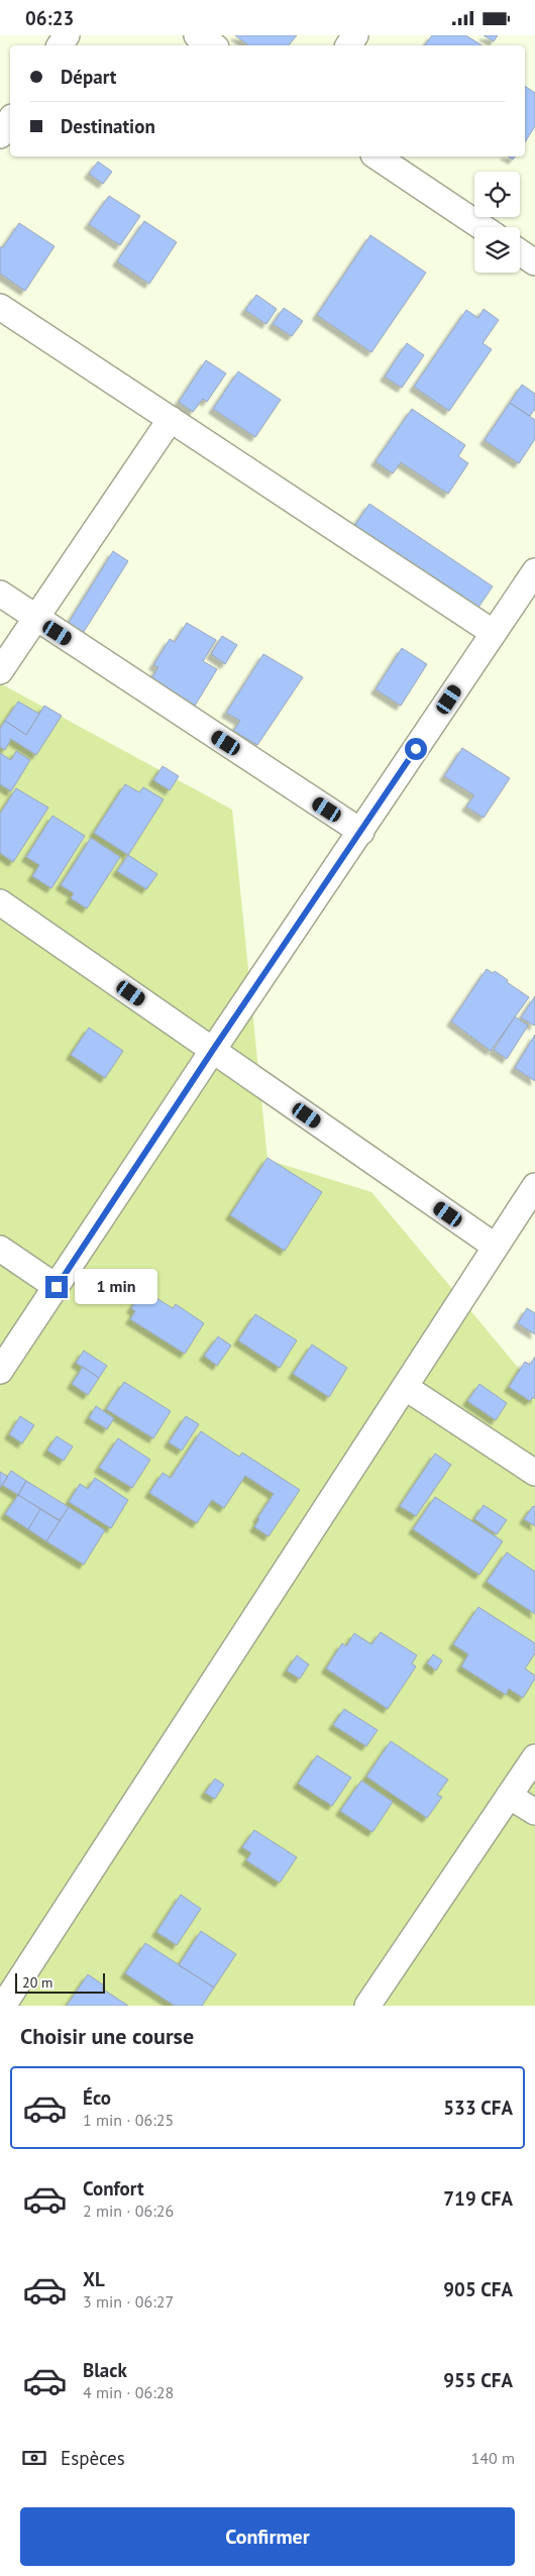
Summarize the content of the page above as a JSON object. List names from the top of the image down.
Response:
{
  "scale_bar": "20 m",
  "page": {
    "status": "06:23",
    "banner": ["Départ", "Destination"],
    "bubble": "1 min",
    "scale": "20 m",
    "heading": "Choisir une course",
    "list": [
      {
        "name": "Éco",
        "note": "1 min · 06:25",
        "value": "533 CFA"
      },
      {
        "name": "Confort",
        "note": "2 min · 06:26",
        "value": "719 CFA"
      },
      {
        "name": "XL",
        "note": "3 min · 06:27",
        "value": "905 CFA"
      },
      {
        "name": "Black",
        "note": "4 min · 06:28",
        "value": "955 CFA"
      }
    ],
    "pay": ["Espèces", "140 m"],
    "buttons": "Confirmer"
  }
}
